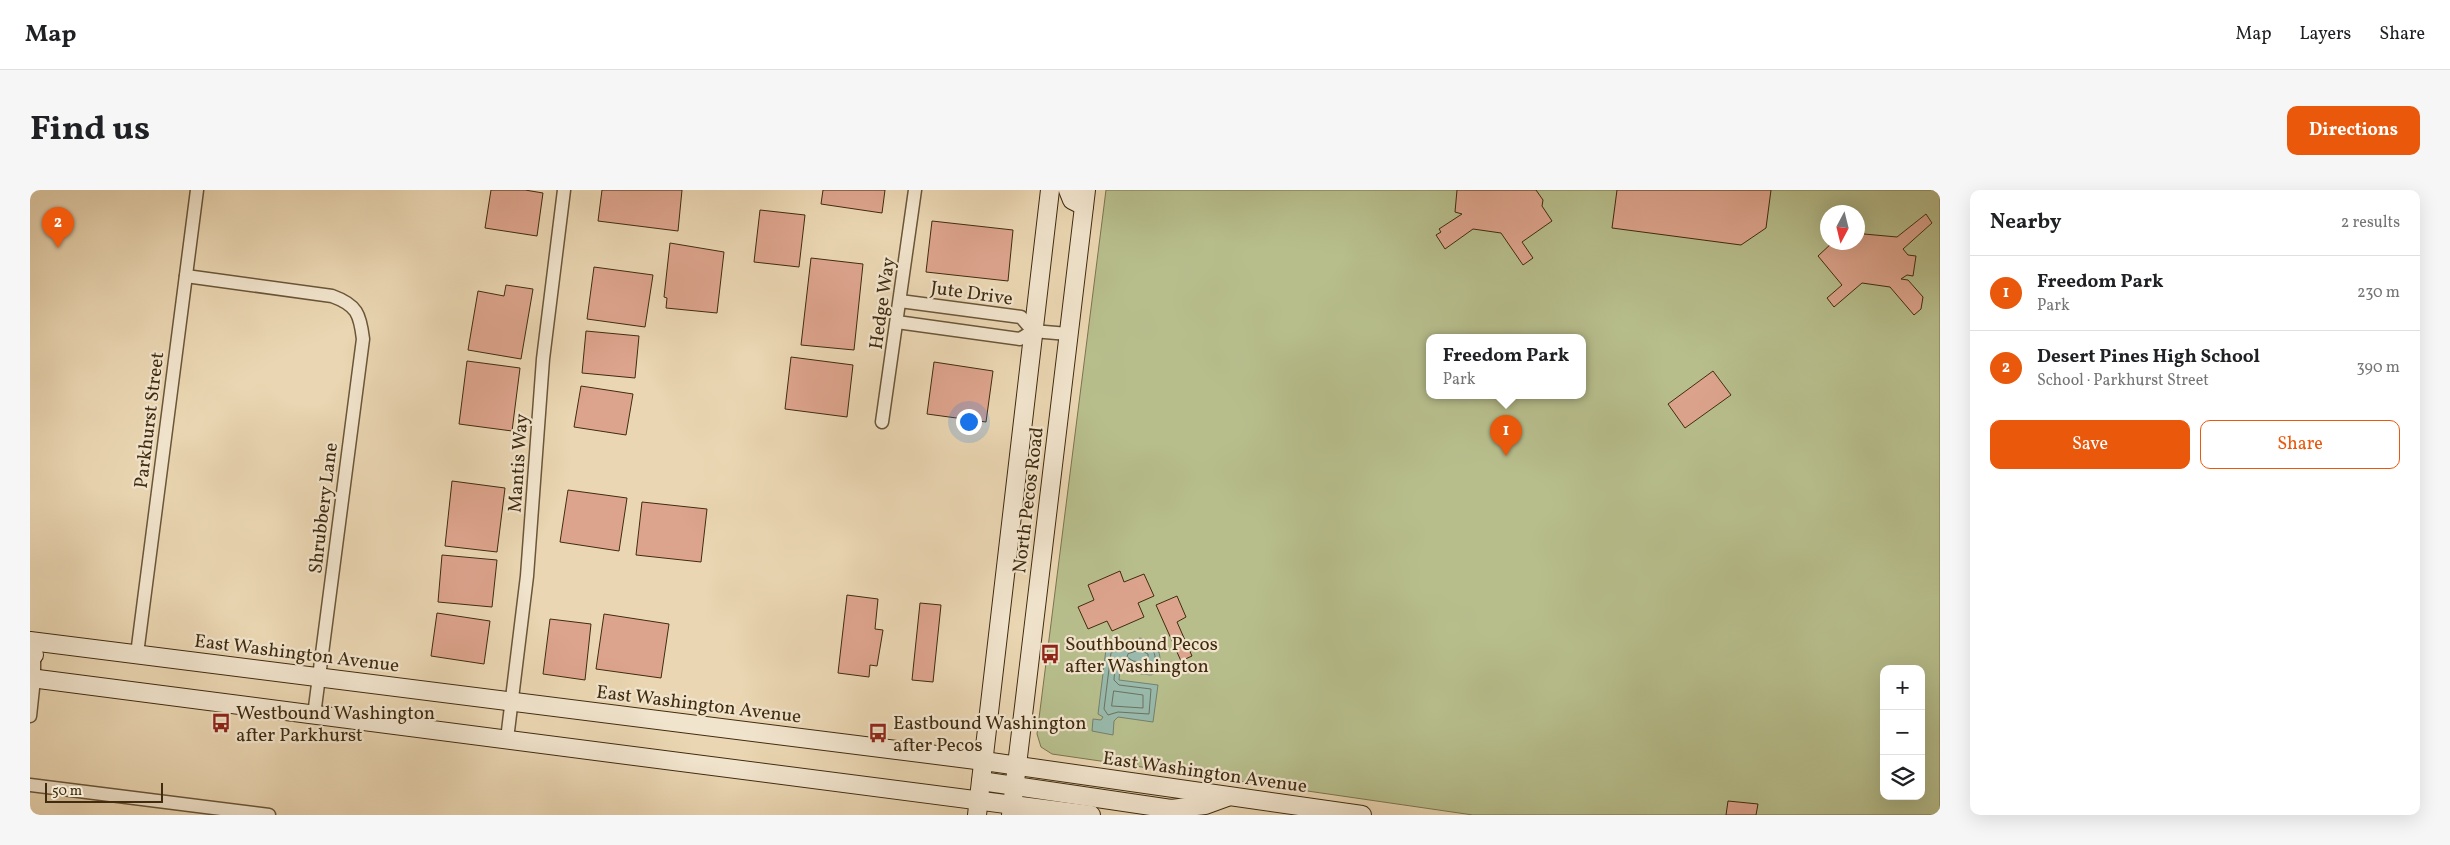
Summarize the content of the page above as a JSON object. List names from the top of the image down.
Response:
{
  "streets": {
    "main road": ["North Pecos Road", "East Washington Avenue"],
    "street": [
      "Jute Drive",
      "Hedge Way",
      "Parkhurst Street",
      "Mantis Way",
      "Shrubbery Lane"
    ]
  },
  "crossings": [
    ["Jute Drive", "Hedge Way"],
    ["Jute Drive", "North Pecos Road"],
    ["Parkhurst Street", "Shrubbery Lane"],
    ["Parkhurst Street", "East Washington Avenue"],
    ["Mantis Way", "East Washington Avenue"],
    ["North Pecos Road", "East Washington Avenue"],
    ["Shrubbery Lane", "East Washington Avenue"]
  ],
  "places": {
    "bus stop": ["Southbound Pecos after Washington", "Westbound Washington after Parkhurst", "Eastbound Washington after Pecos"]
  },
  "scale_bar": "50 m",
  "north": "bottom",
  "page": {
    "header": "Map",
    "nav": ["Map", "Layers", "Share"],
    "title": "Find us",
    "buttons": [
      "Directions",
      ["Save", "Share"]
    ],
    "heading": ["Nearby", "2 results"],
    "pins": ["2", "1"],
    "list": [
      {
        "mark": "1",
        "name": "Freedom Park",
        "note": "Park",
        "value": "230 m"
      },
      {
        "mark": "2",
        "name": "Desert Pines High School",
        "note": "School · Parkhurst Street",
        "value": "390 m"
      }
    ],
    "popup": ["Freedom Park", "Park"],
    "map_buttons": ["+", "−"],
    "scale": "50 m"
  }
}
